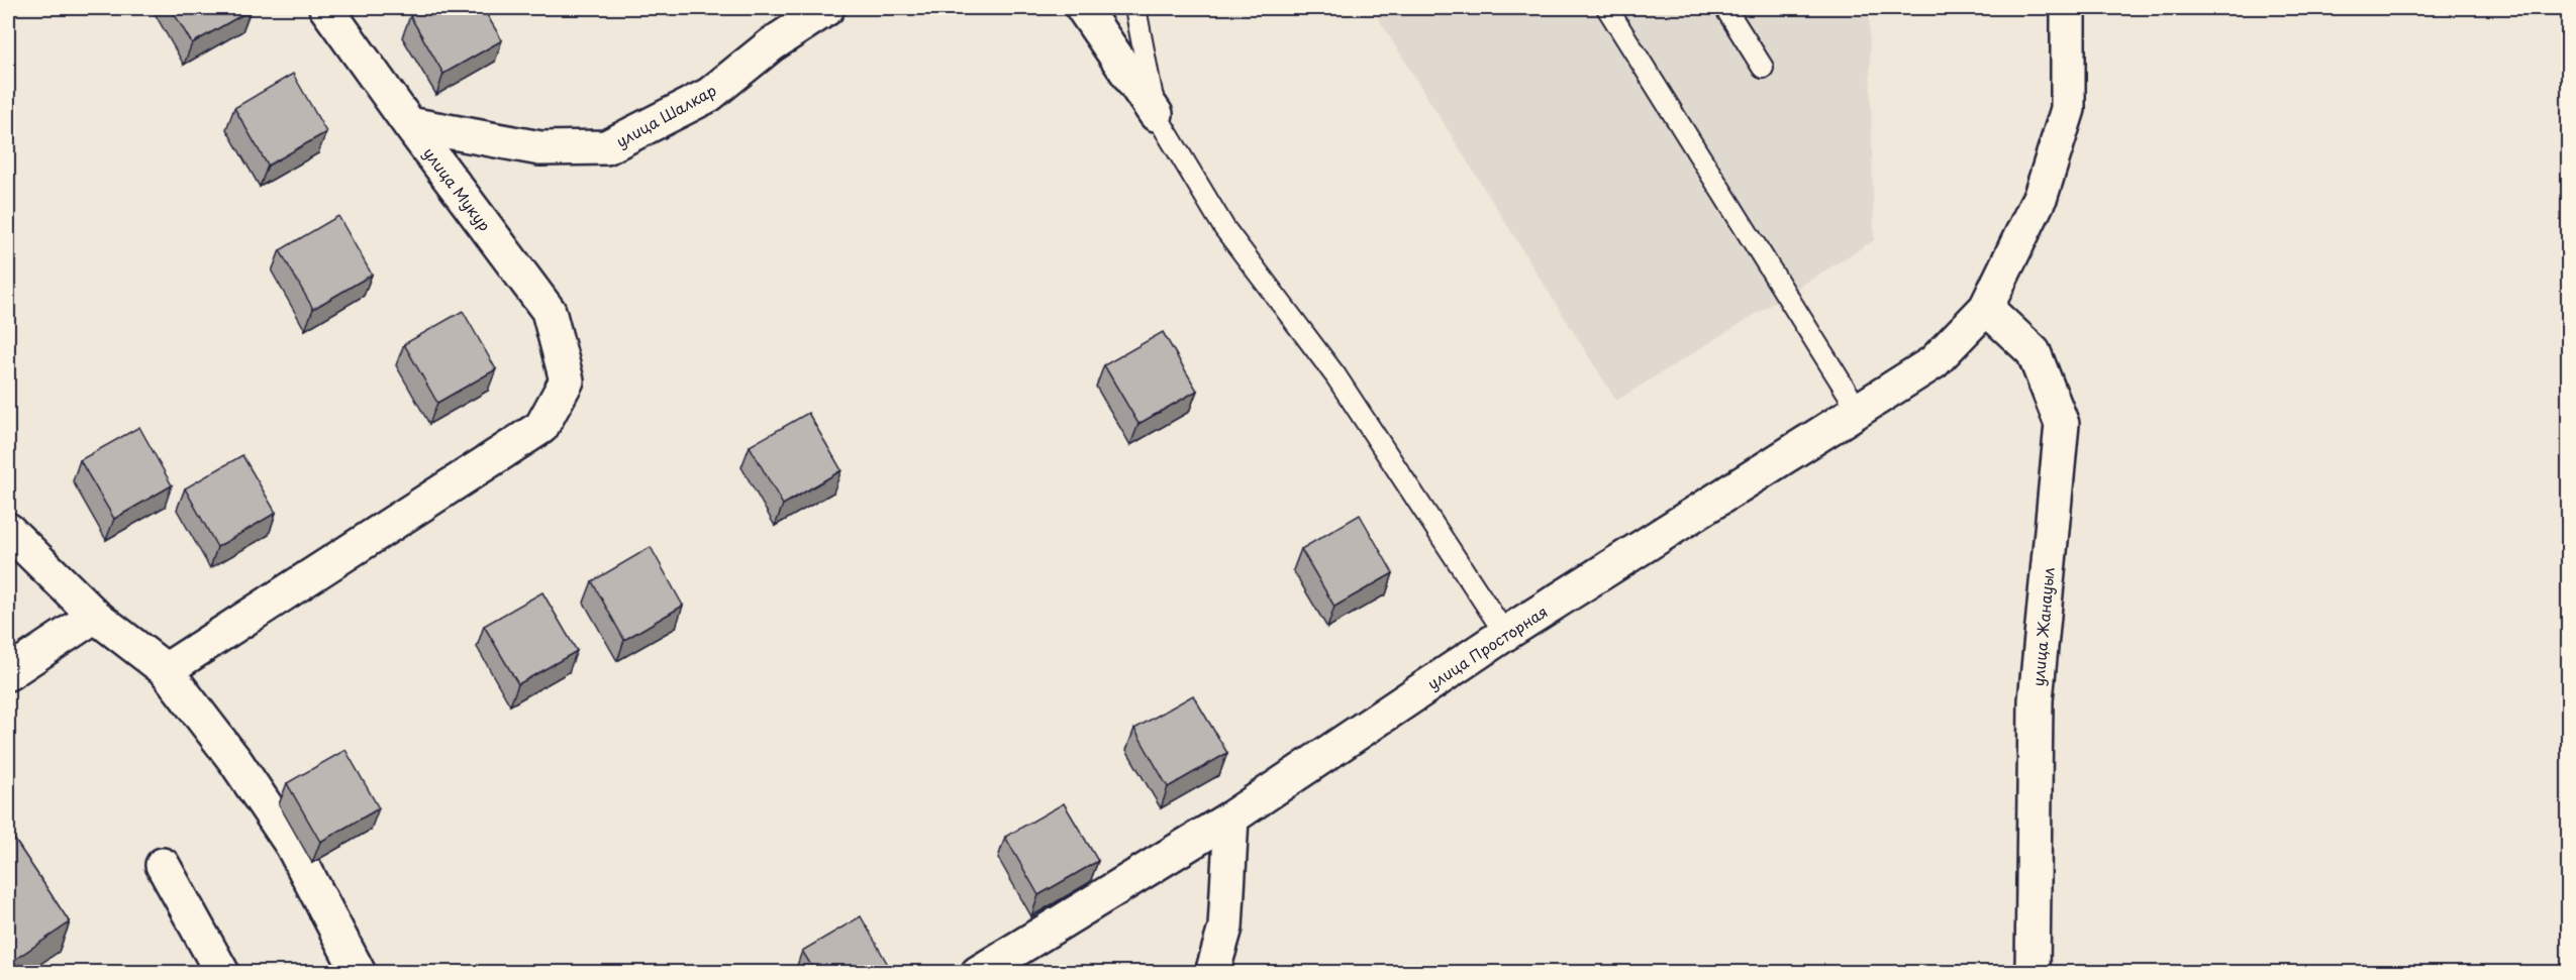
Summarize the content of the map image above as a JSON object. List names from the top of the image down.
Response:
{
  "streets": {
    "street": [
      "улица Шалкар",
      "улица Мукур",
      "улица Жанауыл",
      "улица Просторная"
    ]
  },
  "crossings": [
    ["улица Шалкар", "улица Мукур"],
    ["улица Жанауыл", "улица Просторная"]
  ]
}
